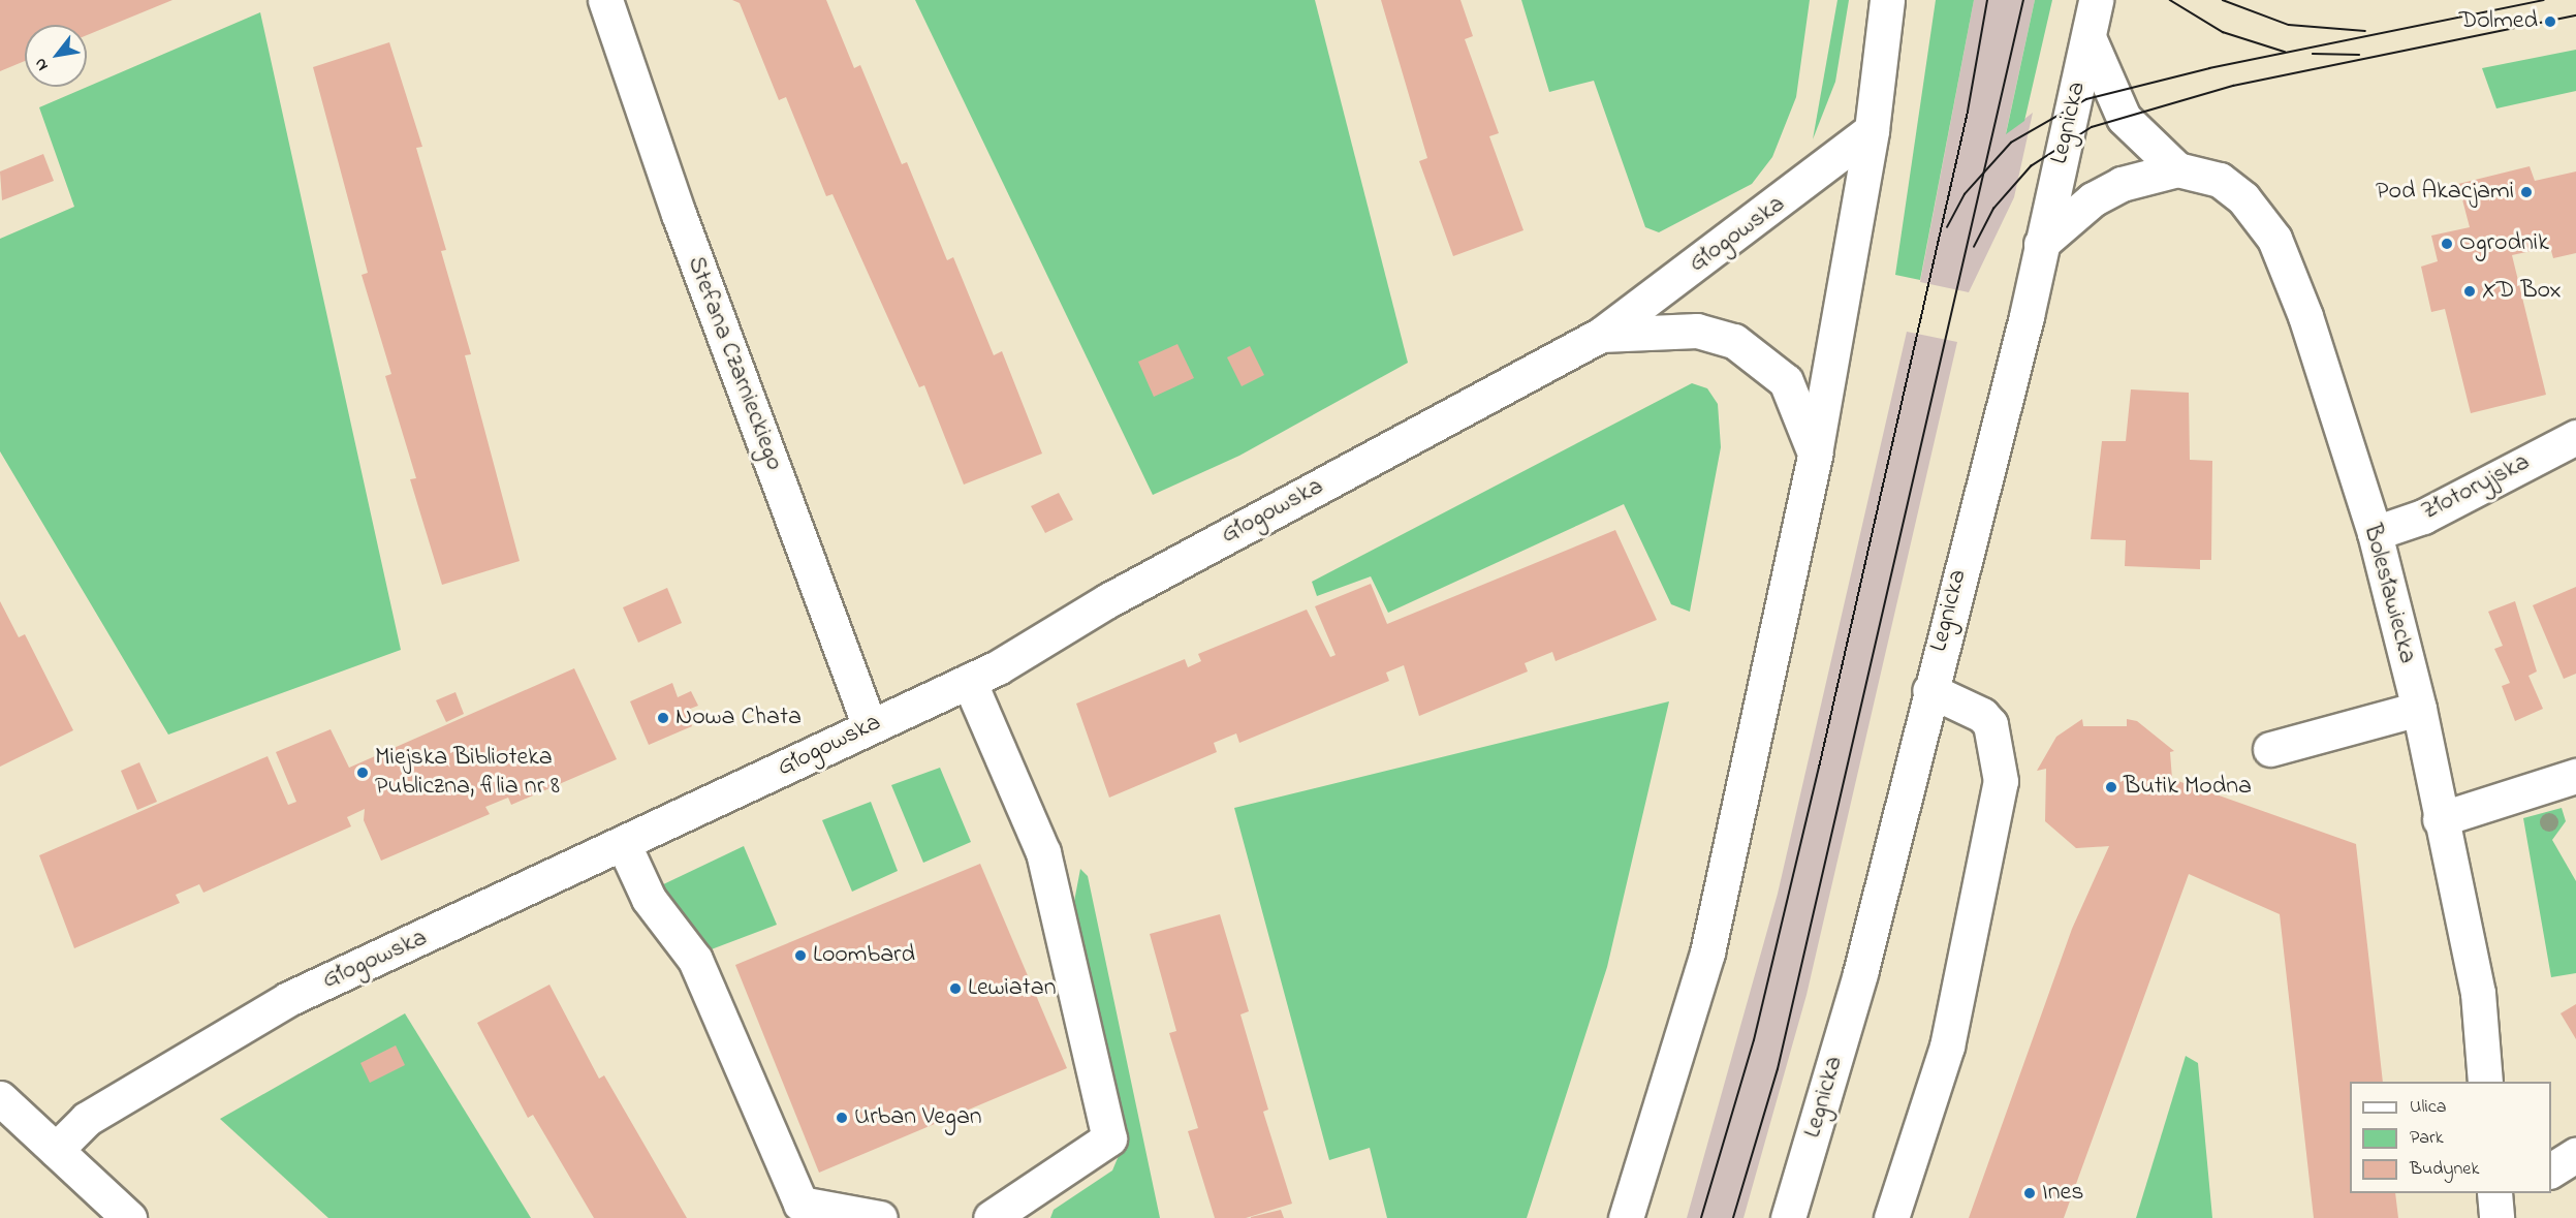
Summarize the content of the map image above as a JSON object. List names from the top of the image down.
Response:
{
  "streets": {
    "street": [
      "Legnicka",
      "Głogowska",
      "Stefana Czarnieckiego",
      "Złotoryjska",
      "Bolesławiecka"
    ]
  },
  "crossings": [
    ["Legnicka", "Bolesławiecka"],
    ["Głogowska", "Stefana Czarnieckiego"],
    ["Złotoryjska", "Bolesławiecka"]
  ],
  "places": [
    "Dolmed",
    "Pod Akacjami",
    "Ogrodnik",
    "XD Box",
    "Nowa Chata",
    "Miejska Biblioteka Publiczna, filia nr 8",
    "Butik Modna",
    "Loombard",
    "Lewiatan",
    "Urban Vegan",
    "Ines"
  ],
  "legend": ["Ulica", "Park", "Budynek"],
  "north": "bottom left"
}
